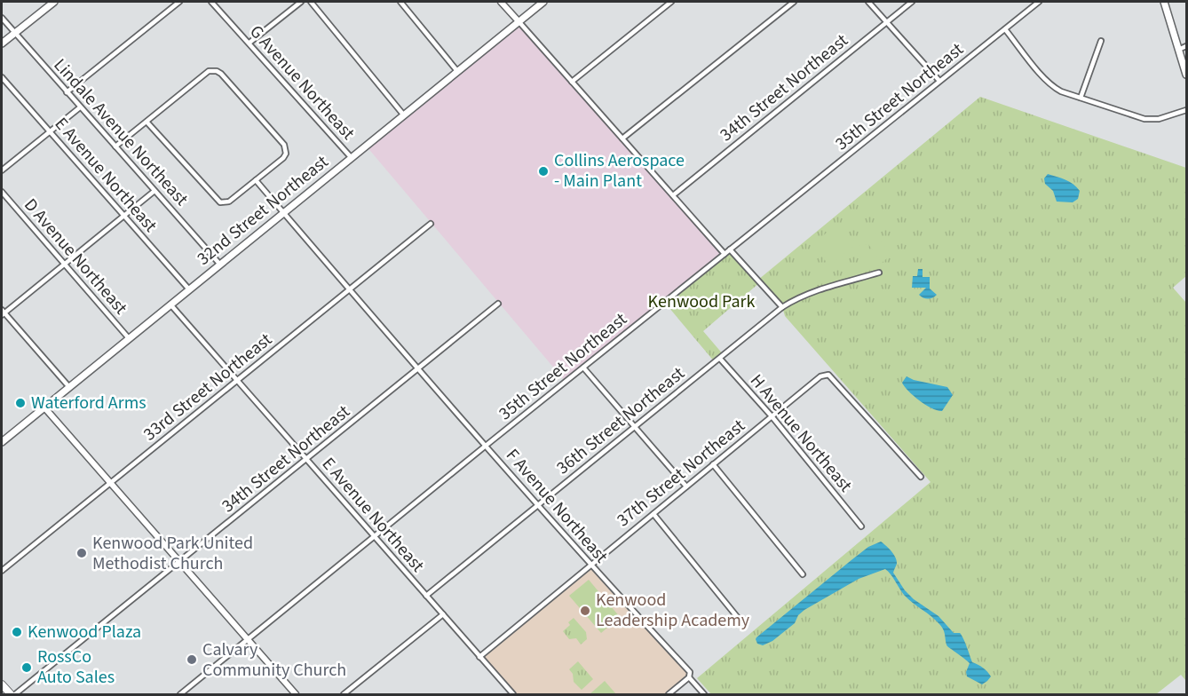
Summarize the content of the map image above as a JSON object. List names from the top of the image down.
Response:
{
  "streets": {
    "main road": ["32nd Street Northeast"],
    "street": [
      "G Avenue Northeast",
      "34th Street Northeast",
      "35th Street Northeast",
      "Lindale Avenue Northeast",
      "E Avenue Northeast",
      "D Avenue Northeast",
      "33rd Street Northeast",
      "36th Street Northeast",
      "H Avenue Northeast",
      "37th Street Northeast",
      "F Avenue Northeast"
    ]
  },
  "crossings": [
    ["G Avenue Northeast", "32nd Street Northeast"],
    ["34th Street Northeast", "E Avenue Northeast"],
    ["34th Street Northeast", "F Avenue Northeast"],
    ["35th Street Northeast", "E Avenue Northeast"],
    ["35th Street Northeast", "F Avenue Northeast"],
    ["Lindale Avenue Northeast", "32nd Street Northeast"],
    ["E Avenue Northeast", "32nd Street Northeast"],
    ["E Avenue Northeast", "33rd Street Northeast"],
    ["E Avenue Northeast", "36th Street Northeast"],
    ["E Avenue Northeast", "37th Street Northeast"],
    ["32nd Street Northeast", "D Avenue Northeast"],
    ["32nd Street Northeast", "F Avenue Northeast"],
    ["33rd Street Northeast", "F Avenue Northeast"],
    ["36th Street Northeast", "H Avenue Northeast"],
    ["36th Street Northeast", "F Avenue Northeast"],
    ["H Avenue Northeast", "37th Street Northeast"],
    ["37th Street Northeast", "F Avenue Northeast"]
  ],
  "parks": ["Kenwood Park"],
  "places": [
    "Collins Aerospace - Main Plant",
    "Waterford Arms",
    "Kenwood Park United Methodist Church",
    "Kenwood Leadership Academy",
    "Kenwood Plaza",
    "Calvary Community Church",
    "RossCo Auto Sales"
  ]
}
